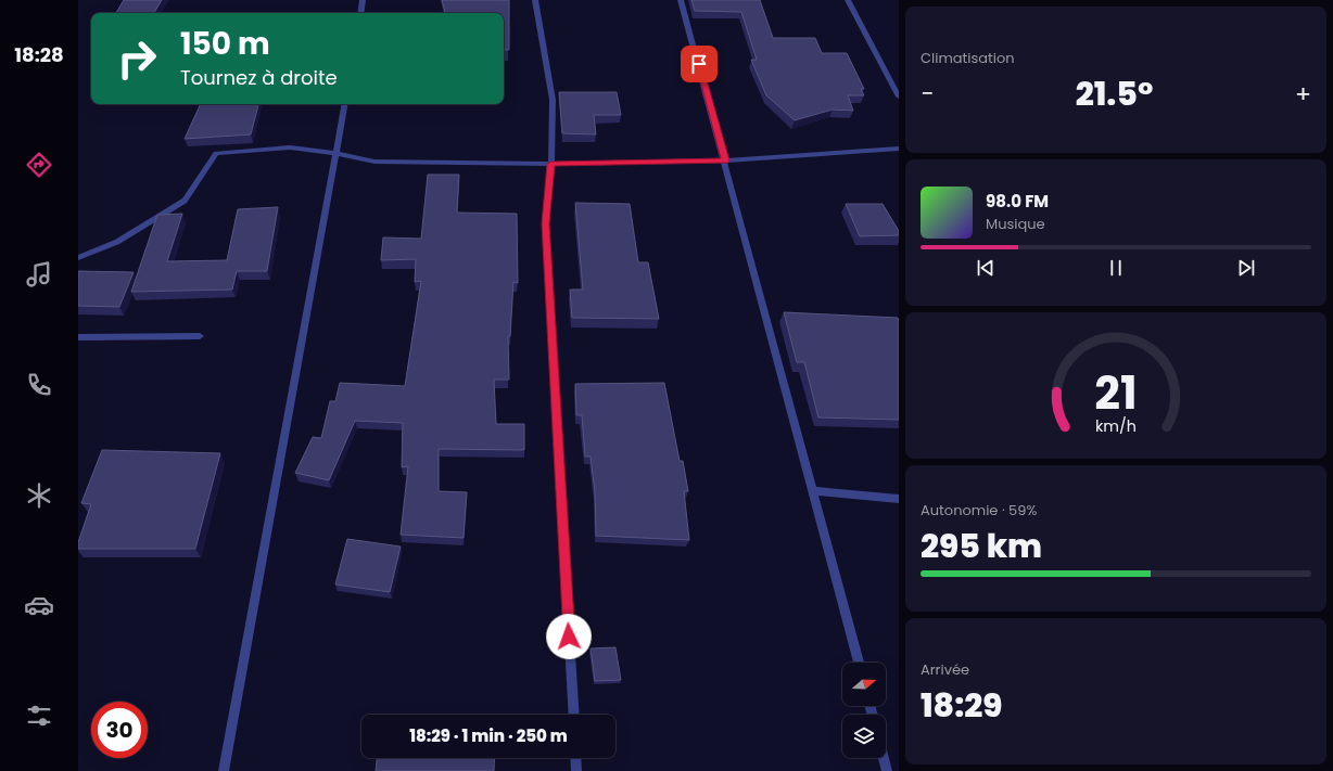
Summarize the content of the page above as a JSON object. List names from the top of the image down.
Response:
{
  "north": "right",
  "page": {
    "tabs": "18:28",
    "tile": [
      "Climatisation",
      ["Autonomie · 59%", "295 km"],
      ["Arrivée", "18:29"]
    ],
    "turn": ["150 m", "Tournez à droite"],
    "heat": ["−", "21.5°", "+"],
    "song": ["98.0 FM", "Musique"],
    "limit": "30",
    "trip": "18:29 · 1 min · 250 m",
    "gauge": ["21", "km/h"]
  }
}
